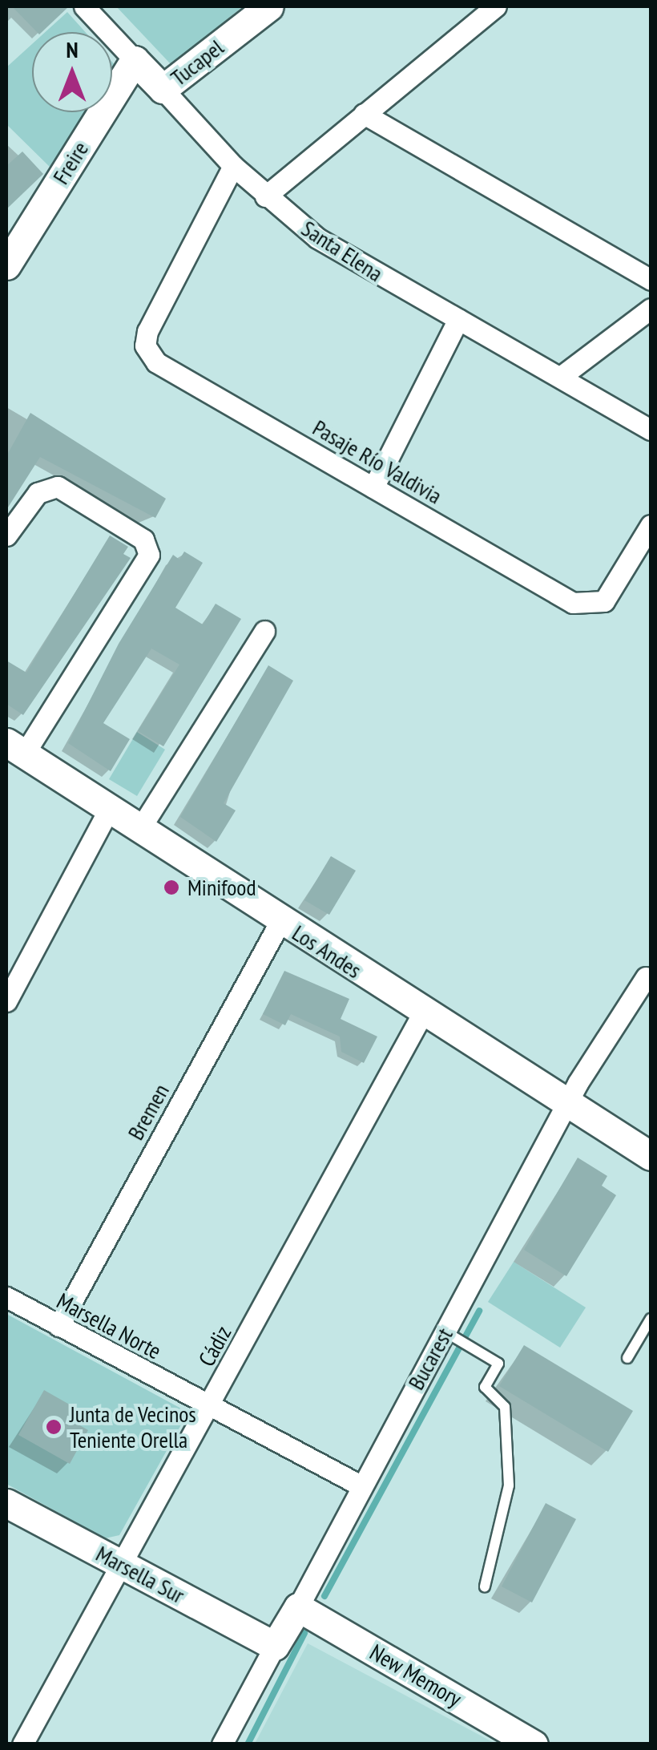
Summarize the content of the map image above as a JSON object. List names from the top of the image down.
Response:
{
  "streets": {
    "street": [
      "Tucapel",
      "Freire",
      "Santa Elena",
      "Pasaje Río Valdivia",
      "Los Andes",
      "Bremen",
      "Marsella Norte",
      "Cádiz",
      "Bucarest",
      "Marsella Sur",
      "New Memory"
    ]
  },
  "crossings": [
    ["Tucapel", "Santa Elena"],
    ["Freire", "Santa Elena"],
    ["Santa Elena", "Pasaje Río Valdivia"],
    ["Los Andes", "Bremen"],
    ["Los Andes", "Cádiz"],
    ["Los Andes", "Bucarest"],
    ["Bremen", "Marsella Norte"],
    ["Marsella Norte", "Cádiz"],
    ["Marsella Norte", "Bucarest"],
    ["Cádiz", "Marsella Sur"],
    ["Bucarest", "Marsella Sur"],
    ["Bucarest", "New Memory"]
  ],
  "places": ["Minifood", "Junta de Vecinos Teniente Orella"],
  "north": "top"
}
